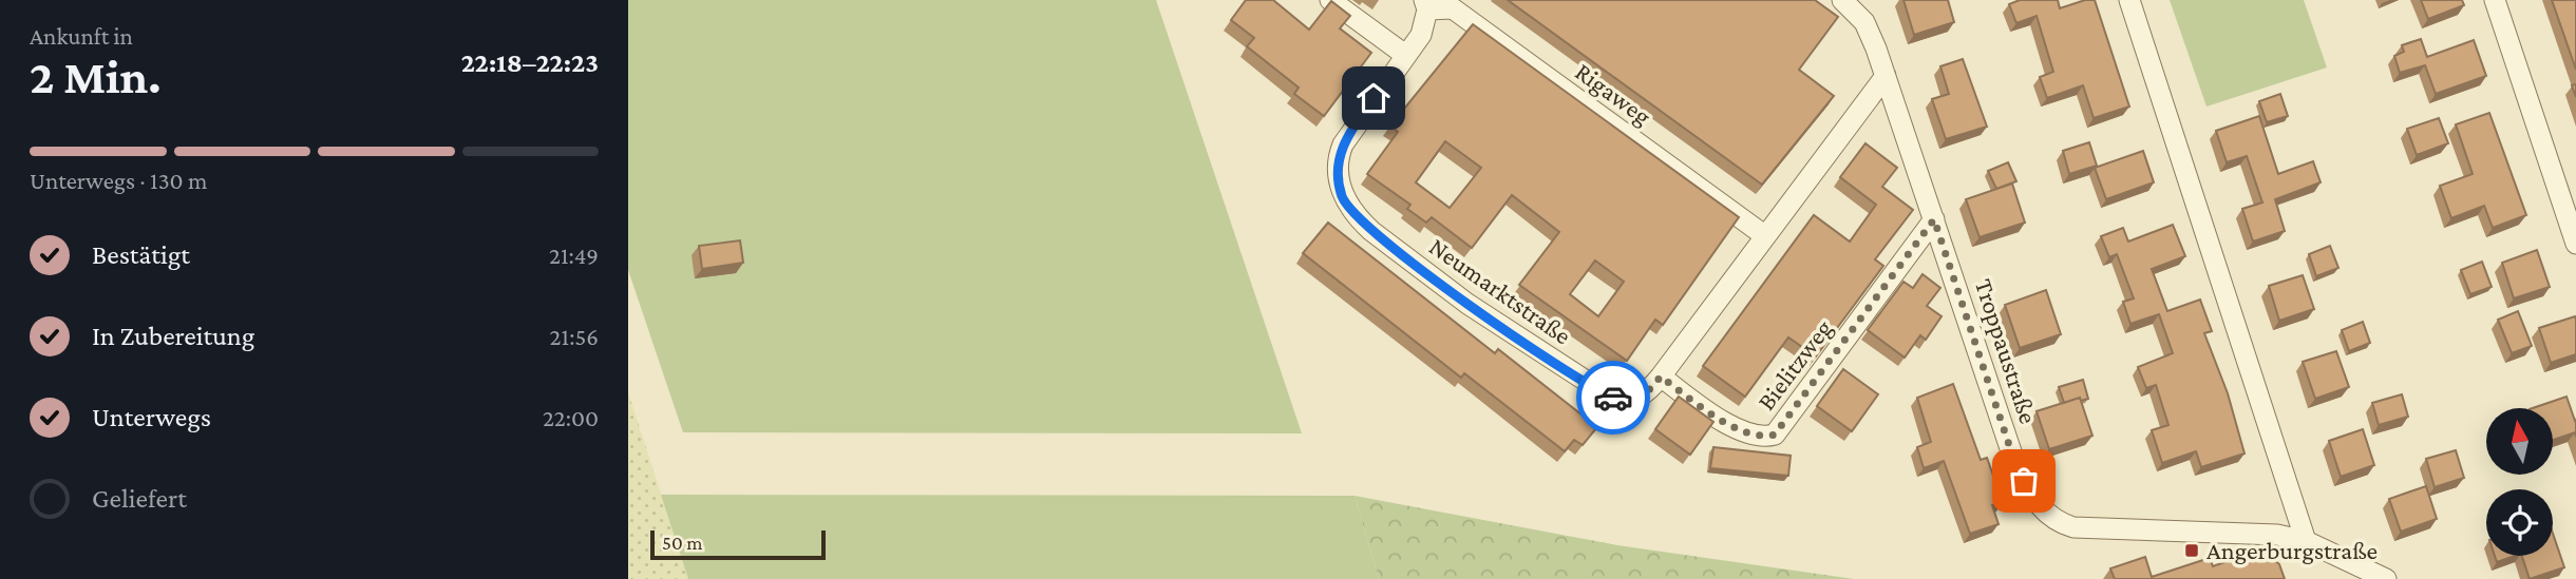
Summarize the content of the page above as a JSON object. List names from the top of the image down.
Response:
{
  "streets": {
    "street": [
      "Rigaweg",
      "Neumarktstraße",
      "Troppaustraße",
      "Bielitzweg"
    ]
  },
  "crossings": [
    ["Rigaweg", "Neumarktstraße"],
    ["Neumarktstraße", "Troppaustraße"],
    ["Neumarktstraße", "Bielitzweg"],
    ["Troppaustraße", "Bielitzweg"]
  ],
  "places": {
    "transit": ["Angerburgstraße"]
  },
  "scale_bar": "50 m",
  "north": "top",
  "page": {
    "heading": ["2 Min.", "Ankunft in", "22:18–22:23"],
    "bar": "Unterwegs · 130 m",
    "list": [
      ["Bestätigt", "21:49"],
      ["In Zubereitung", "21:56"],
      ["Unterwegs", "22:00"],
      "Geliefert"
    ],
    "scale": "50 m"
  }
}
